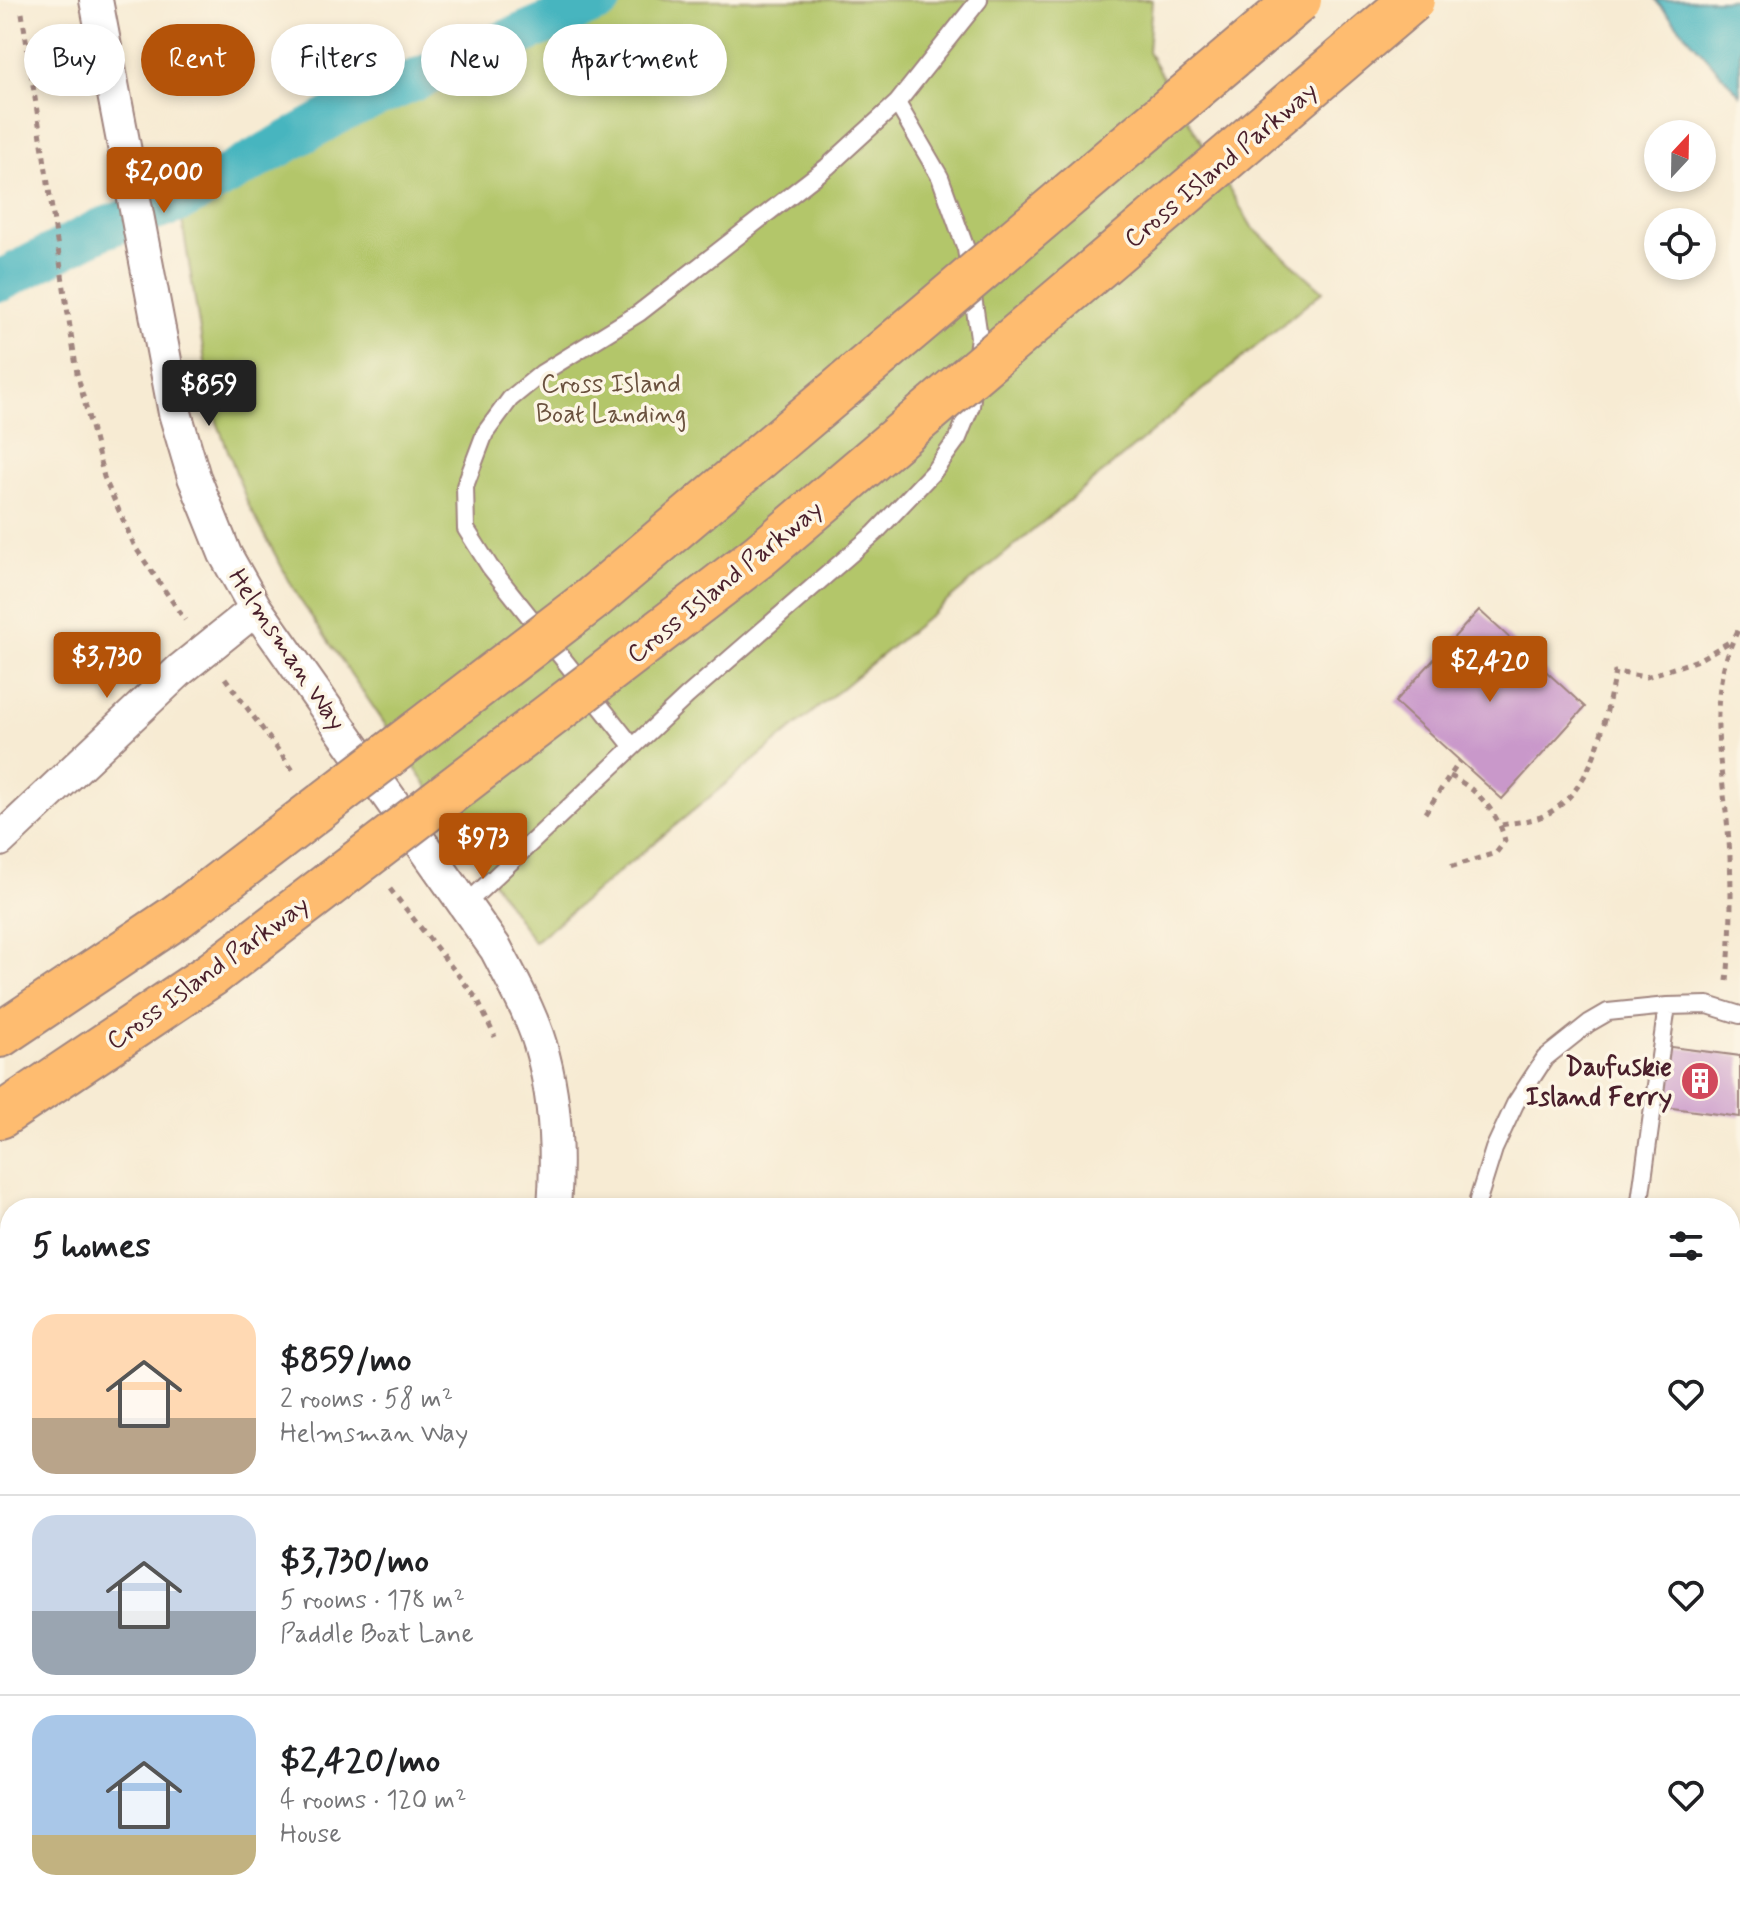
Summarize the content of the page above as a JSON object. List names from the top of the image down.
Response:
{
  "streets": {
    "highway": ["Cross Island Parkway"],
    "street": ["Helmsman Way"]
  },
  "parks": ["Cross Island Boat Landing"],
  "places": {
    "building": ["Daufuskie Island Ferry"]
  },
  "north": "top",
  "page": {
    "chip": [
      "Buy",
      "Rent",
      "Filters",
      "New",
      "Apartment"
    ],
    "price": [
      "$2,000",
      "$859",
      "$3,730",
      "$2,420",
      "$973"
    ],
    "heading": "5 homes",
    "list": [
      {
        "name": "$859/mo",
        "note": "2 rooms · 58 m² · Helmsman Way"
      },
      {
        "name": "$3,730/mo",
        "note": "5 rooms · 178 m² · Paddle Boat Lane"
      },
      {
        "name": "$2,420/mo",
        "note": "4 rooms · 120 m² · House"
      }
    ]
  }
}
